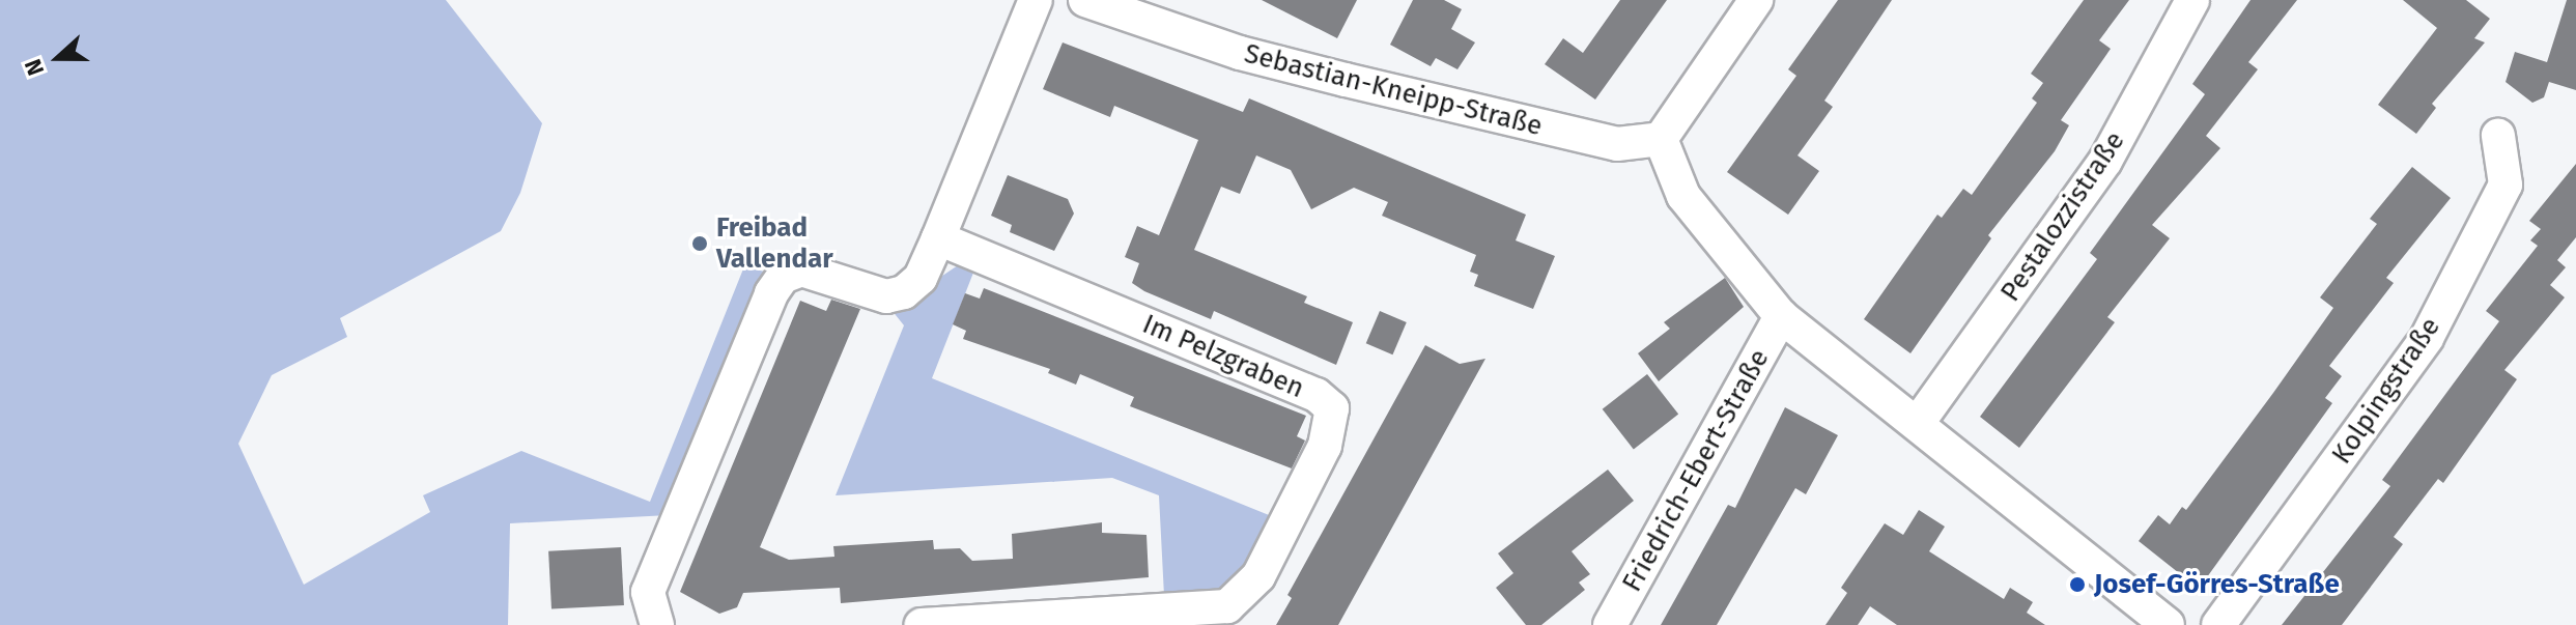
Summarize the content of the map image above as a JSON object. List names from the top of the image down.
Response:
{
  "streets": {
    "street": [
      "Sebastian-Kneipp-Straße",
      "Pestalozzistraße",
      "Im Pelzgraben",
      "Kolpingstraße",
      "Friedrich-Ebert-Straße"
    ]
  },
  "places": ["Freibad Vallendar", "Josef-Görres-Straße"],
  "north": "left"
}
